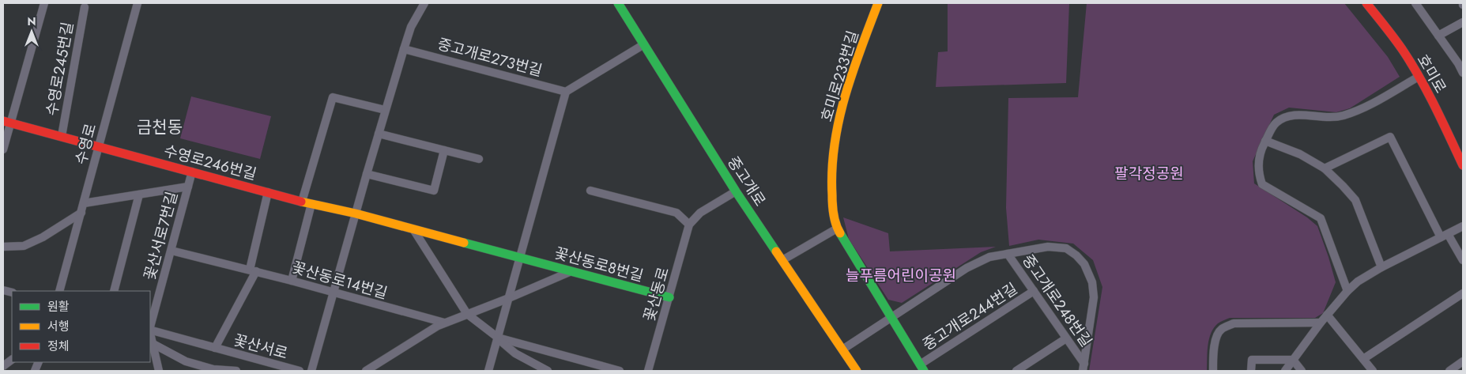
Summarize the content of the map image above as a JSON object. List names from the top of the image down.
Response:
{
  "streets": {
    "street": [
      "중고개로273번길",
      "수영로245번길",
      "호미로",
      "호미로233번길",
      "수영로",
      "수영로246번길",
      "중고개로",
      "꽃산서로7번길",
      "꽃산동로8번길",
      "꽃산동로14번길",
      "꽃산동로",
      "중고개로248번길",
      "중고개로244번길",
      "꽃산서로"
    ]
  },
  "crossings": [
    ["수영로245번길", "수영로"],
    ["수영로245번길", "수영로246번길"],
    ["호미로233번길", "중고개로248번길"],
    ["호미로233번길", "중고개로244번길"],
    ["수영로", "수영로246번길"],
    ["수영로246번길", "꽃산서로7번길"],
    ["수영로246번길", "꽃산동로8번길"],
    ["수영로246번길", "꽃산동로14번길"],
    ["수영로246번길", "꽃산서로"],
    ["중고개로", "중고개로248번길"],
    ["꽃산서로7번길", "꽃산동로14번길"],
    ["꽃산동로8번길", "꽃산동로"],
    ["꽃산동로14번길", "꽃산서로"],
    ["중고개로248번길", "중고개로244번길"]
  ],
  "districts": ["금천동"],
  "parks": ["팔각정공원", "늘푸름어린이공원"],
  "legend": ["원활", "서행", "정체"],
  "north": "top"
}
